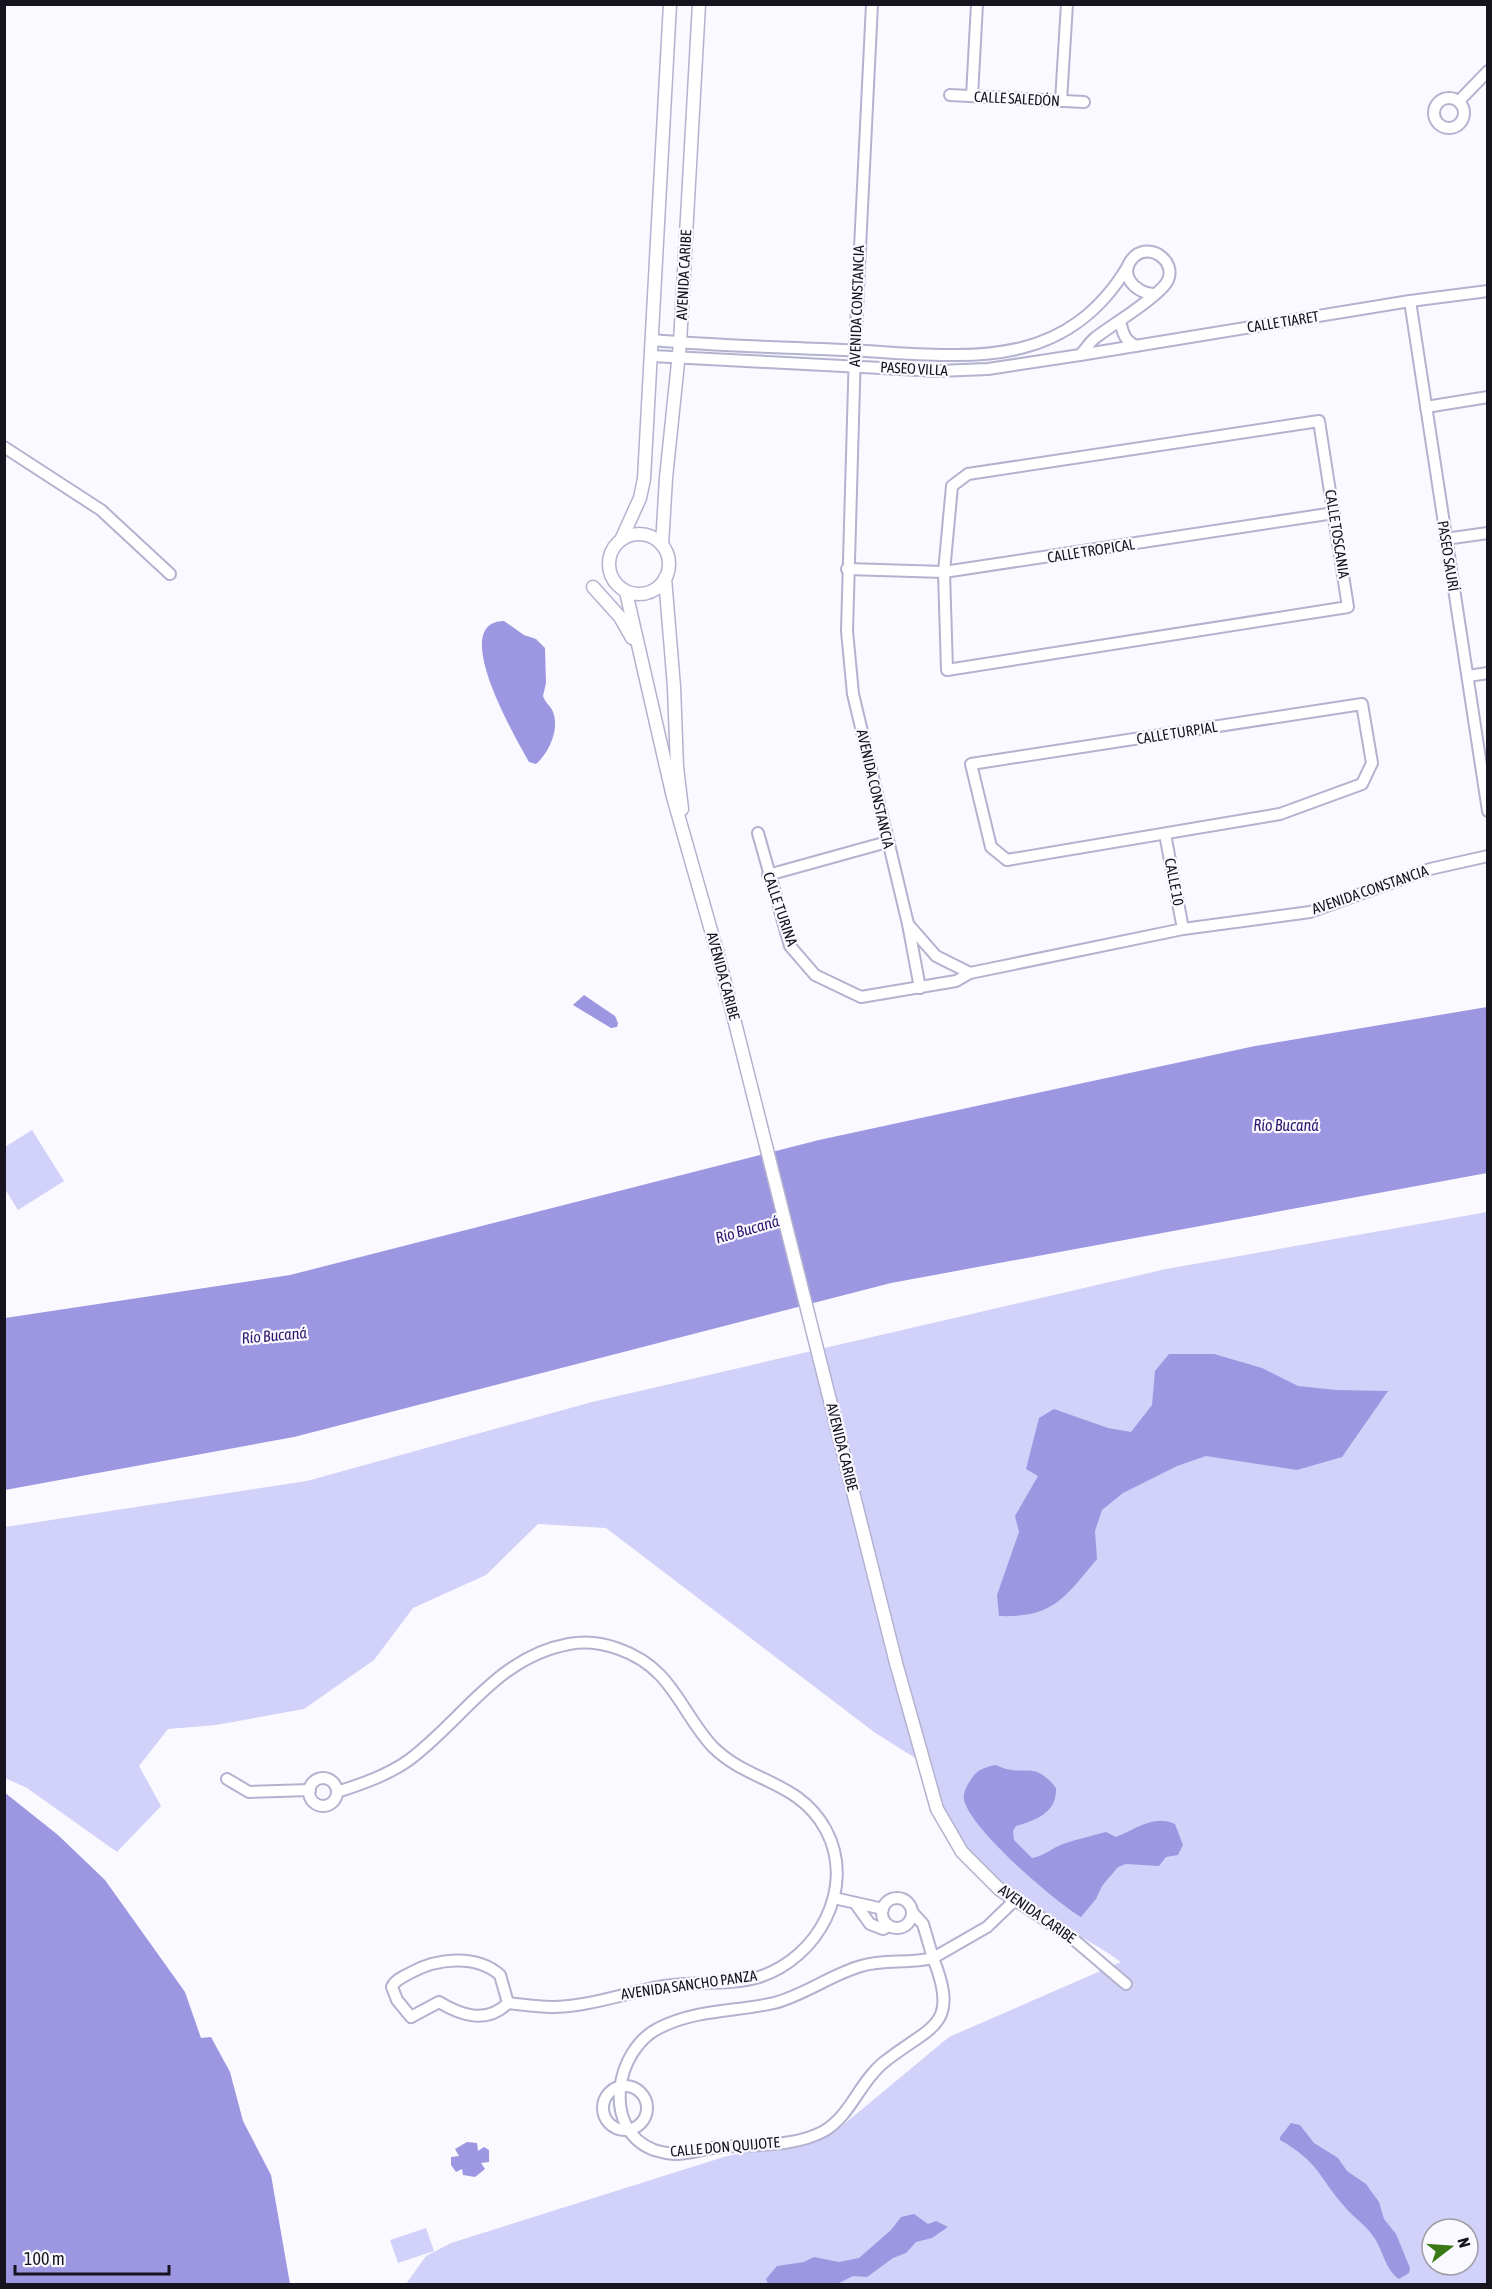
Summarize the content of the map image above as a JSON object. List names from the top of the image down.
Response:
{
  "streets": {
    "street": [
      "CALLE SALEDÓN",
      "AVENIDA CARIBE",
      "AVENIDA CONSTANCIA",
      "CALLE TIARET",
      "PASEO VILLA",
      "CALLE TOSCANIA",
      "CALLE TROPICAL",
      "PASEO SAURÍ",
      "CALLE TURPIAL",
      "CALLE 10",
      "CALLE TURINA",
      "AVENIDA SANCHO PANZA",
      "CALLE DON QUIJOTE"
    ]
  },
  "crossings": [
    ["AVENIDA CARIBE", "PASEO VILLA"],
    ["AVENIDA CARIBE", "CALLE DON QUIJOTE"],
    ["AVENIDA CONSTANCIA", "PASEO VILLA"],
    ["AVENIDA CONSTANCIA", "CALLE TROPICAL"],
    ["AVENIDA CONSTANCIA", "CALLE 10"],
    ["AVENIDA CONSTANCIA", "CALLE TURINA"],
    ["CALLE TIARET", "PASEO VILLA"],
    ["CALLE TIARET", "PASEO SAURÍ"],
    ["CALLE TOSCANIA", "CALLE TROPICAL"],
    ["CALLE TURPIAL", "CALLE 10"]
  ],
  "water": ["Río Bucaná"],
  "scale_bar": "100 m",
  "north": "right"
}
